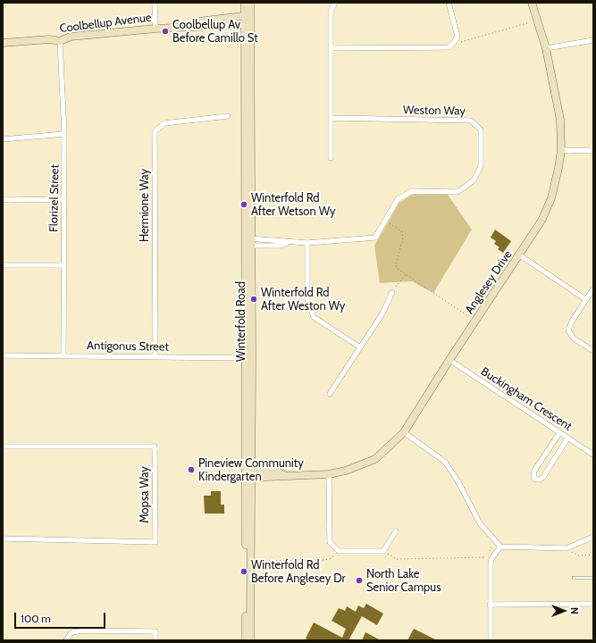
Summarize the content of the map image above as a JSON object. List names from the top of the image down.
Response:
{
  "streets": {
    "street": [
      "Coolbellup Avenue",
      "Weston Way",
      "Florizel Street",
      "Hermione Way",
      "Anglesey Drive",
      "Winterfold Road",
      "Antigonus Street",
      "Buckingham Crescent",
      "Mopsa Way"
    ]
  },
  "crossings": [
    ["Coolbellup Avenue", "Florizel Street"],
    ["Coolbellup Avenue", "Winterfold Road"],
    ["Weston Way", "Winterfold Road"],
    ["Florizel Street", "Antigonus Street"],
    ["Hermione Way", "Antigonus Street"],
    ["Anglesey Drive", "Winterfold Road"],
    ["Anglesey Drive", "Buckingham Crescent"],
    ["Winterfold Road", "Antigonus Street"]
  ],
  "places": [
    "Coolbellup Av Before Camillo St",
    "Winterfold Rd After Wetson Wy",
    "Winterfold Rd After Weston Wy",
    "Pineview Community Kindergarten",
    "Winterfold Rd Before Anglesey Dr",
    "North Lake Senior Campus"
  ],
  "scale_bar": "100 m",
  "north": "right"
}
